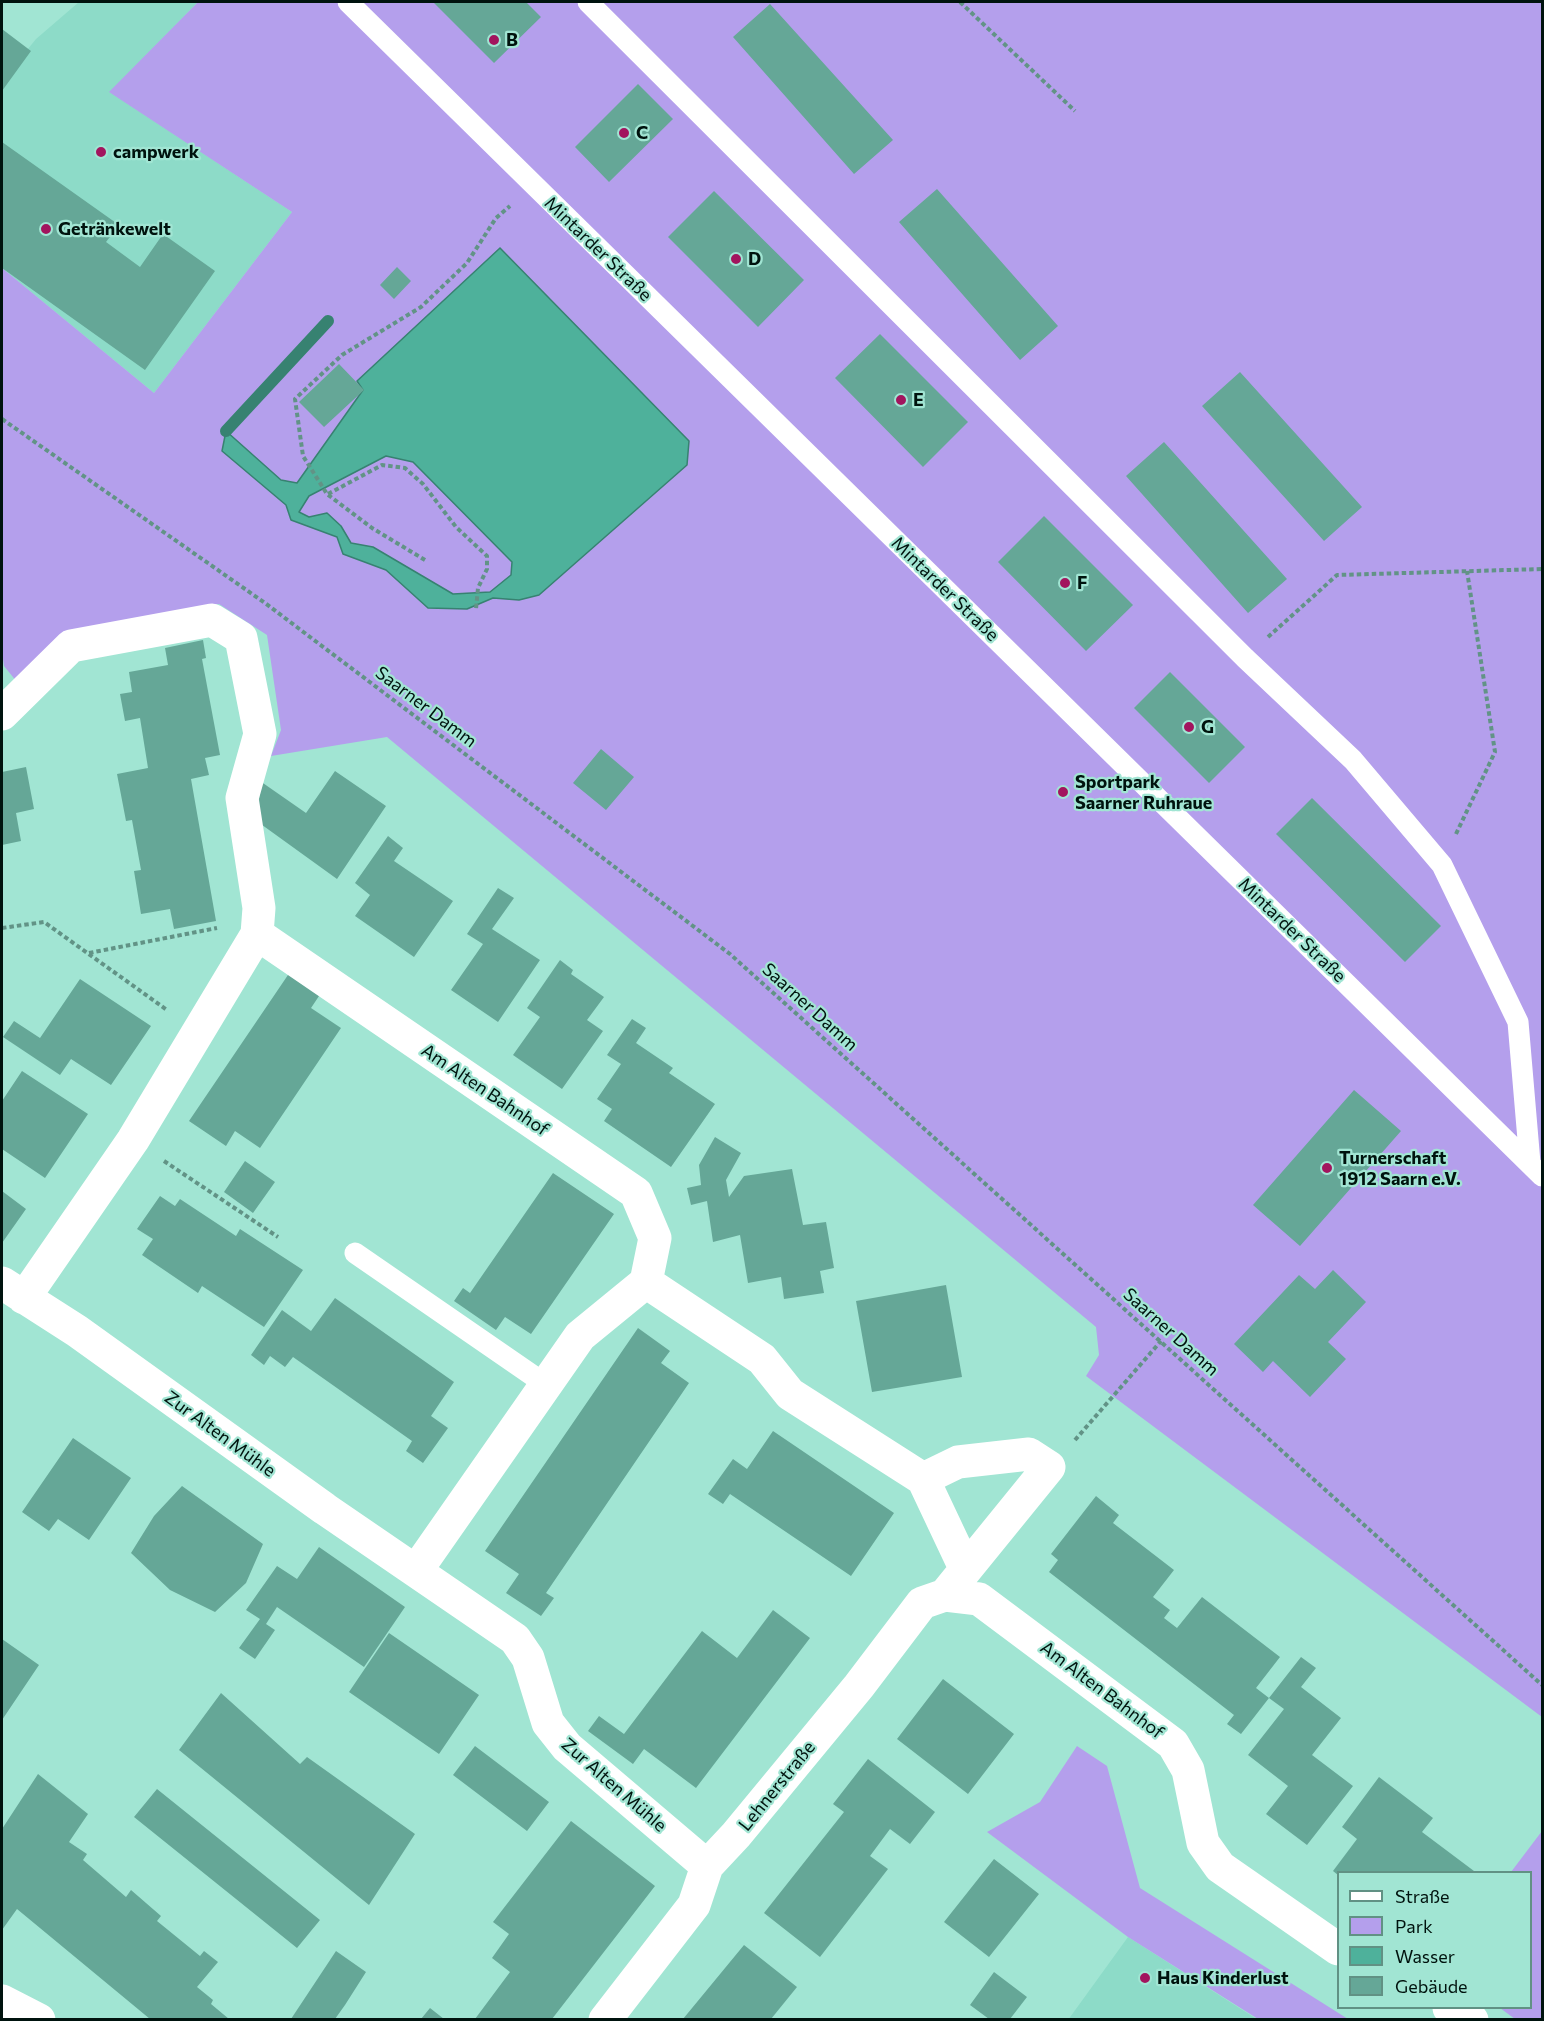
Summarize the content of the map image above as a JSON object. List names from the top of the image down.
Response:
{
  "streets": {
    "street": ["Am Alten Bahnhof", "Zur Alten Mühle", "Lehnerstraße"],
    "lane": ["Mintarder Straße"],
    "path": ["Saarner Damm"]
  },
  "crossings": [
    ["Am Alten Bahnhof", "Lehnerstraße"],
    ["Zur Alten Mühle", "Lehnerstraße"]
  ],
  "places": [
    "B",
    "C",
    "campwerk",
    "Getränkewelt",
    "D",
    "E",
    "F",
    "G",
    "Sportpark Saarner Ruhraue",
    "Turnerschaft 1912 Saarn e.V.",
    "Haus Kinderlust"
  ],
  "legend": [
    "Straße",
    "Park",
    "Wasser",
    "Gebäude"
  ]
}
